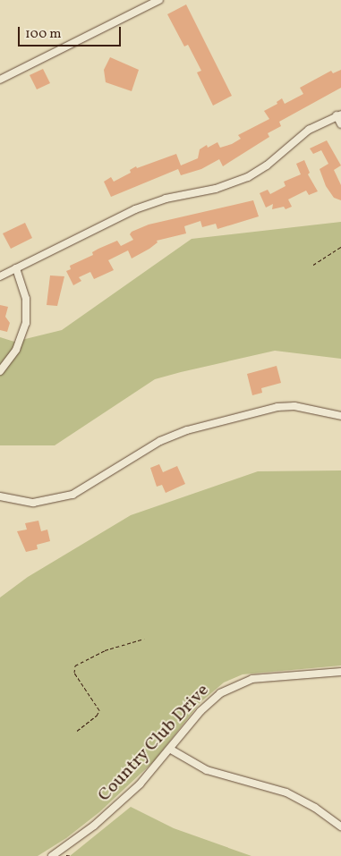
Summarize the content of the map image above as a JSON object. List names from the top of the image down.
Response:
{
  "streets": {
    "street": ["Country Club Drive"]
  },
  "scale_bar": "100 m"
}
